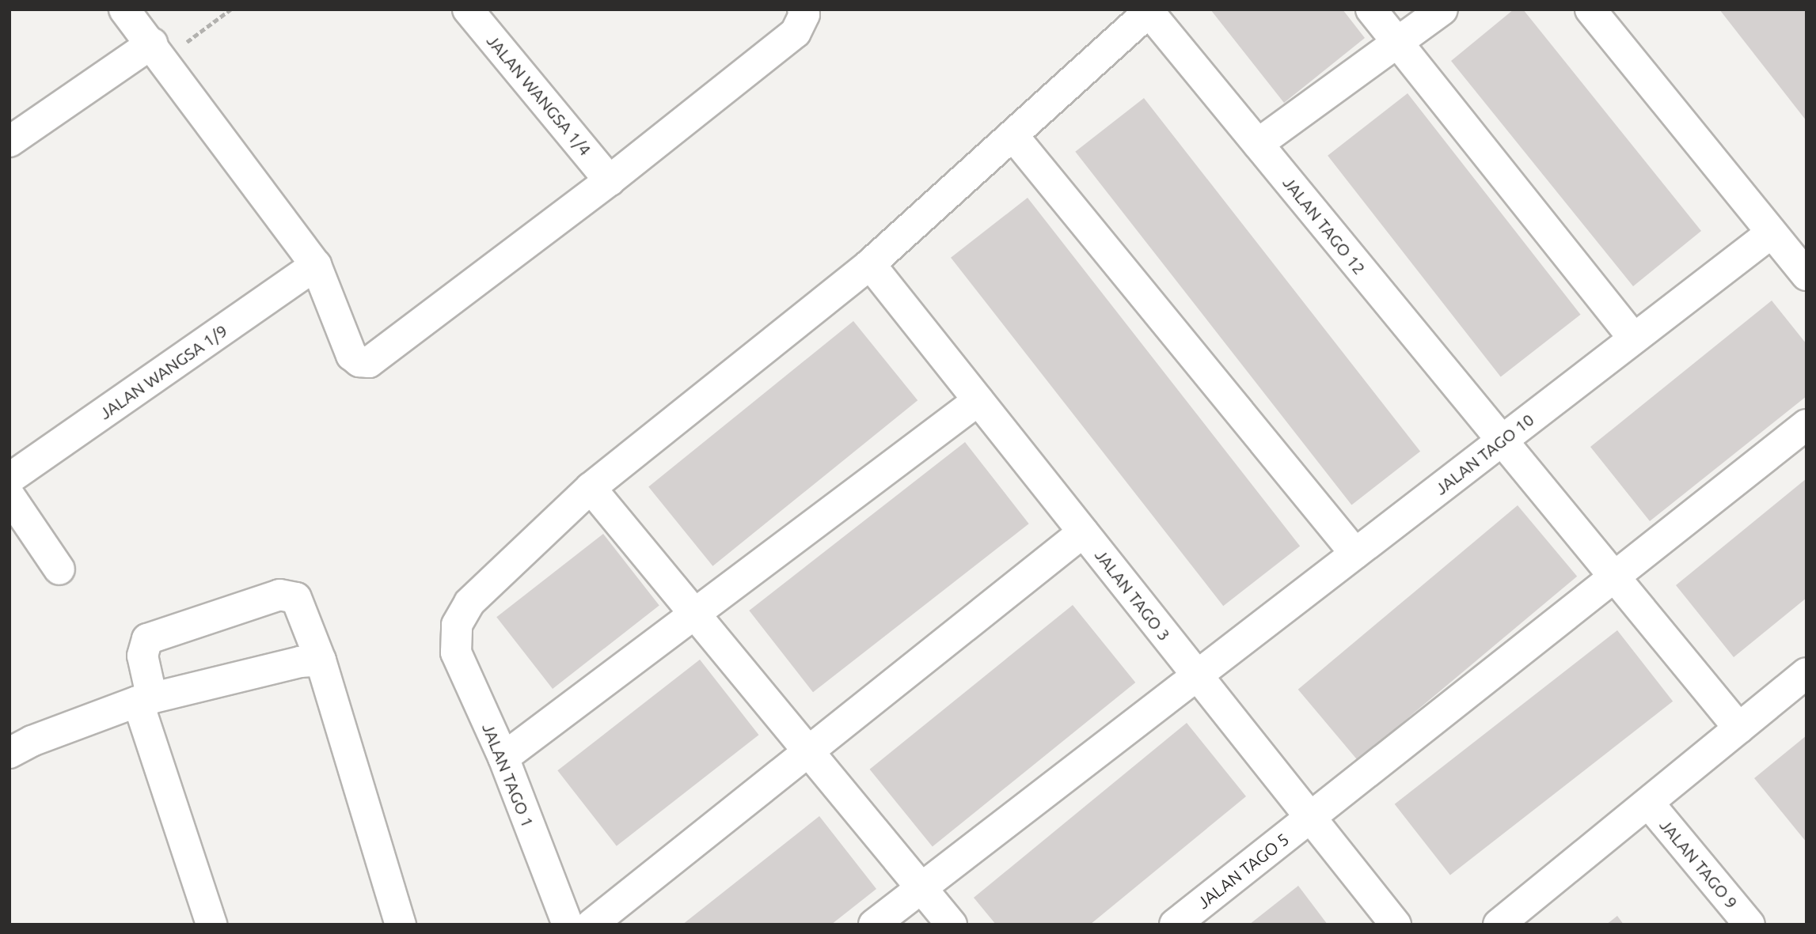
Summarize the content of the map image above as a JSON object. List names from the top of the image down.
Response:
{
  "streets": {
    "street": [
      "JALAN WANGSA 1/4",
      "JALAN TAGO 12",
      "JALAN WANGSA 1/9",
      "JALAN TAGO 10",
      "JALAN TAGO 3",
      "JALAN TAGO 1",
      "JALAN TAGO 9",
      "JALAN TAGO 5"
    ]
  },
  "crossings": [
    ["JALAN TAGO 12", "JALAN TAGO 10"],
    ["JALAN TAGO 12", "JALAN TAGO 5"],
    ["JALAN TAGO 10", "JALAN TAGO 3"],
    ["JALAN TAGO 3", "JALAN TAGO 5"]
  ]
}
